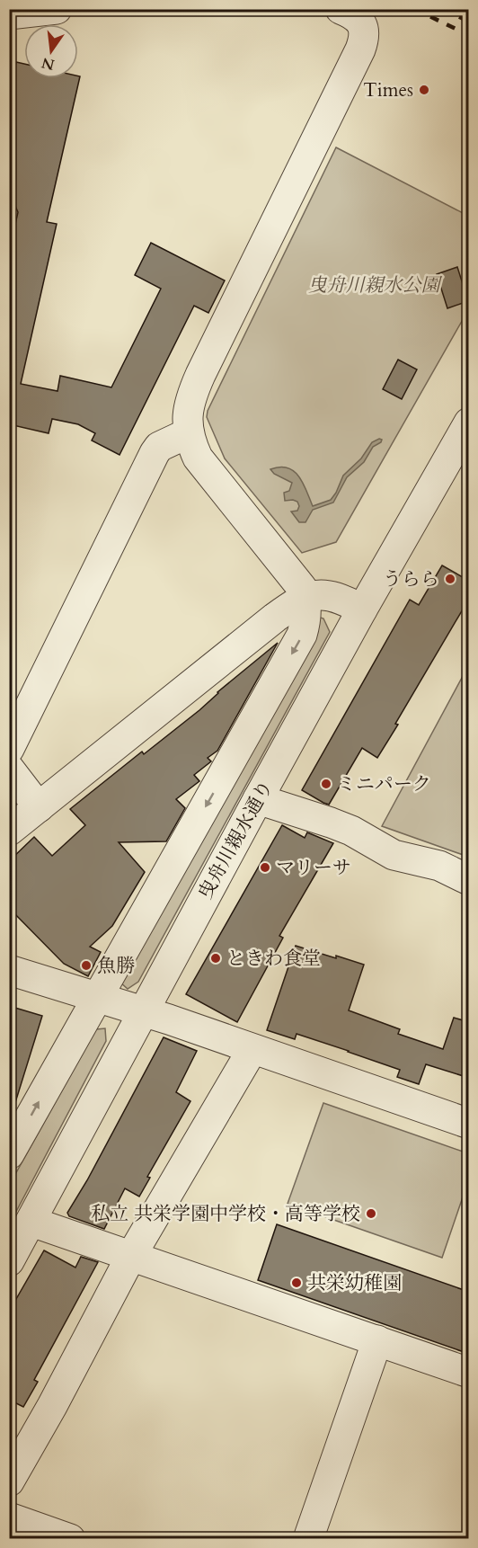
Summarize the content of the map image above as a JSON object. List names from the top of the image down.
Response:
{
  "streets": {
    "street": ["曳舟川親水通り"]
  },
  "parks": ["曳舟川親水公園"],
  "places": [
    "Times",
    "うらら",
    "ミニパーク",
    "マリーサ",
    "ときわ食堂",
    "魚勝",
    "私立 共栄学園中学校・高等学校",
    "共栄幼稚園"
  ],
  "north": "bottom"
}
